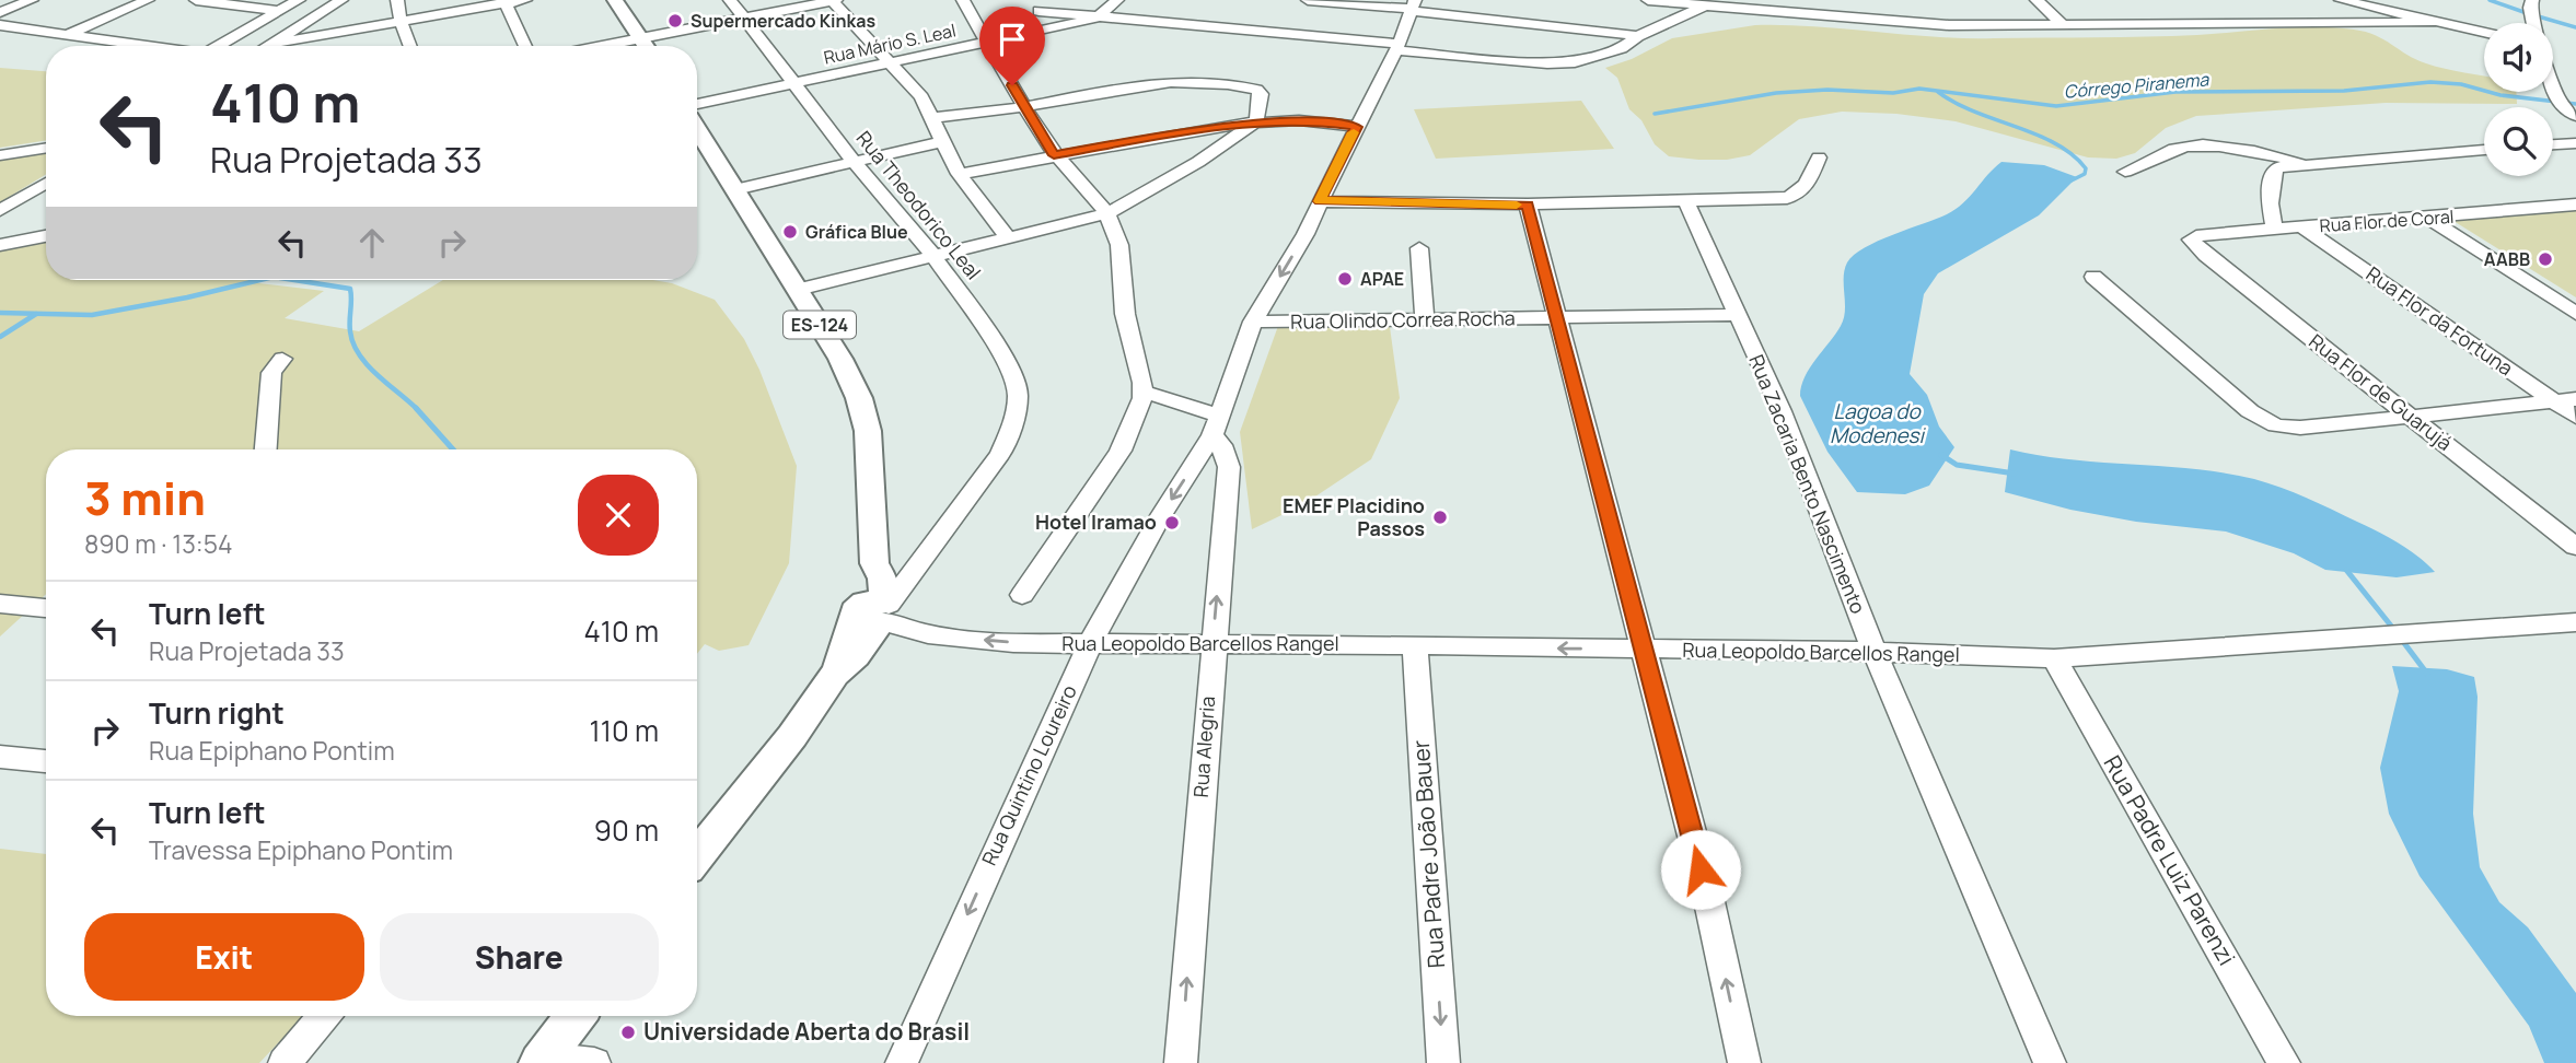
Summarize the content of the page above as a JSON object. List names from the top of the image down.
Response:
{
  "streets": {
    "main road": ["ES-124"],
    "street": [
      "Rua Mário S. Leal",
      "Rua Theodorico Leal",
      "Rua Flor de Coral",
      "Rua Olindo Correa Rocha",
      "Rua Flor da Fortuna",
      "Rua Flor de Guarujá",
      "Rua Zacaria Bento Nascimento",
      "Rua Leopoldo Barcellos Rangel",
      "Rua Alegria",
      "Rua Quintino Loureiro",
      "Rua Padre João Bauer",
      "Rua Padre Luiz Parenzi"
    ]
  },
  "crossings": [
    ["Rua Mário S. Leal", "Rua Theodorico Leal"],
    ["Rua Theodorico Leal", "ES-124"],
    ["Rua Theodorico Leal", "Rua Leopoldo Barcellos Rangel"],
    ["Rua Flor de Coral", "Rua Flor da Fortuna"],
    ["Rua Flor de Coral", "Rua Flor de Guarujá"],
    ["Rua Olindo Correa Rocha", "Rua Zacaria Bento Nascimento"],
    ["Rua Olindo Correa Rocha", "Rua Quintino Loureiro"],
    ["ES-124", "Rua Leopoldo Barcellos Rangel"],
    ["Rua Zacaria Bento Nascimento", "Rua Leopoldo Barcellos Rangel"],
    ["Rua Leopoldo Barcellos Rangel", "Rua Alegria"],
    ["Rua Leopoldo Barcellos Rangel", "Rua Quintino Loureiro"],
    ["Rua Leopoldo Barcellos Rangel", "Rua Padre João Bauer"],
    ["Rua Leopoldo Barcellos Rangel", "Rua Padre Luiz Parenzi"],
    ["Rua Alegria", "Rua Quintino Loureiro"]
  ],
  "one_way": ["Rua Alegria", "Rua Quintino Loureiro", "Rua Padre João Bauer"],
  "water": ["Córrego Piranema", "Lagoa do Modenesi"],
  "places": [
    "Supermercado Kinkas",
    "Gráfica Blue",
    "AABB",
    "APAE",
    "EMEF Placidino Passos",
    "Hotel Iramao",
    "Universidade Aberta do Brasil"
  ],
  "page": {
    "turn": ["410 m", "Rua Projetada 33"],
    "heading": ["3 min", "890 m · 13:54"],
    "list": [
      {
        "name": "Turn left",
        "note": "Rua Projetada 33",
        "value": "410 m"
      },
      {
        "name": "Turn right",
        "note": "Rua Epiphano Pontim",
        "value": "110 m"
      },
      {
        "name": "Turn left",
        "note": "Travessa Epiphano Pontim",
        "value": "90 m"
      }
    ],
    "buttons": ["Exit", "Share"]
  }
}
